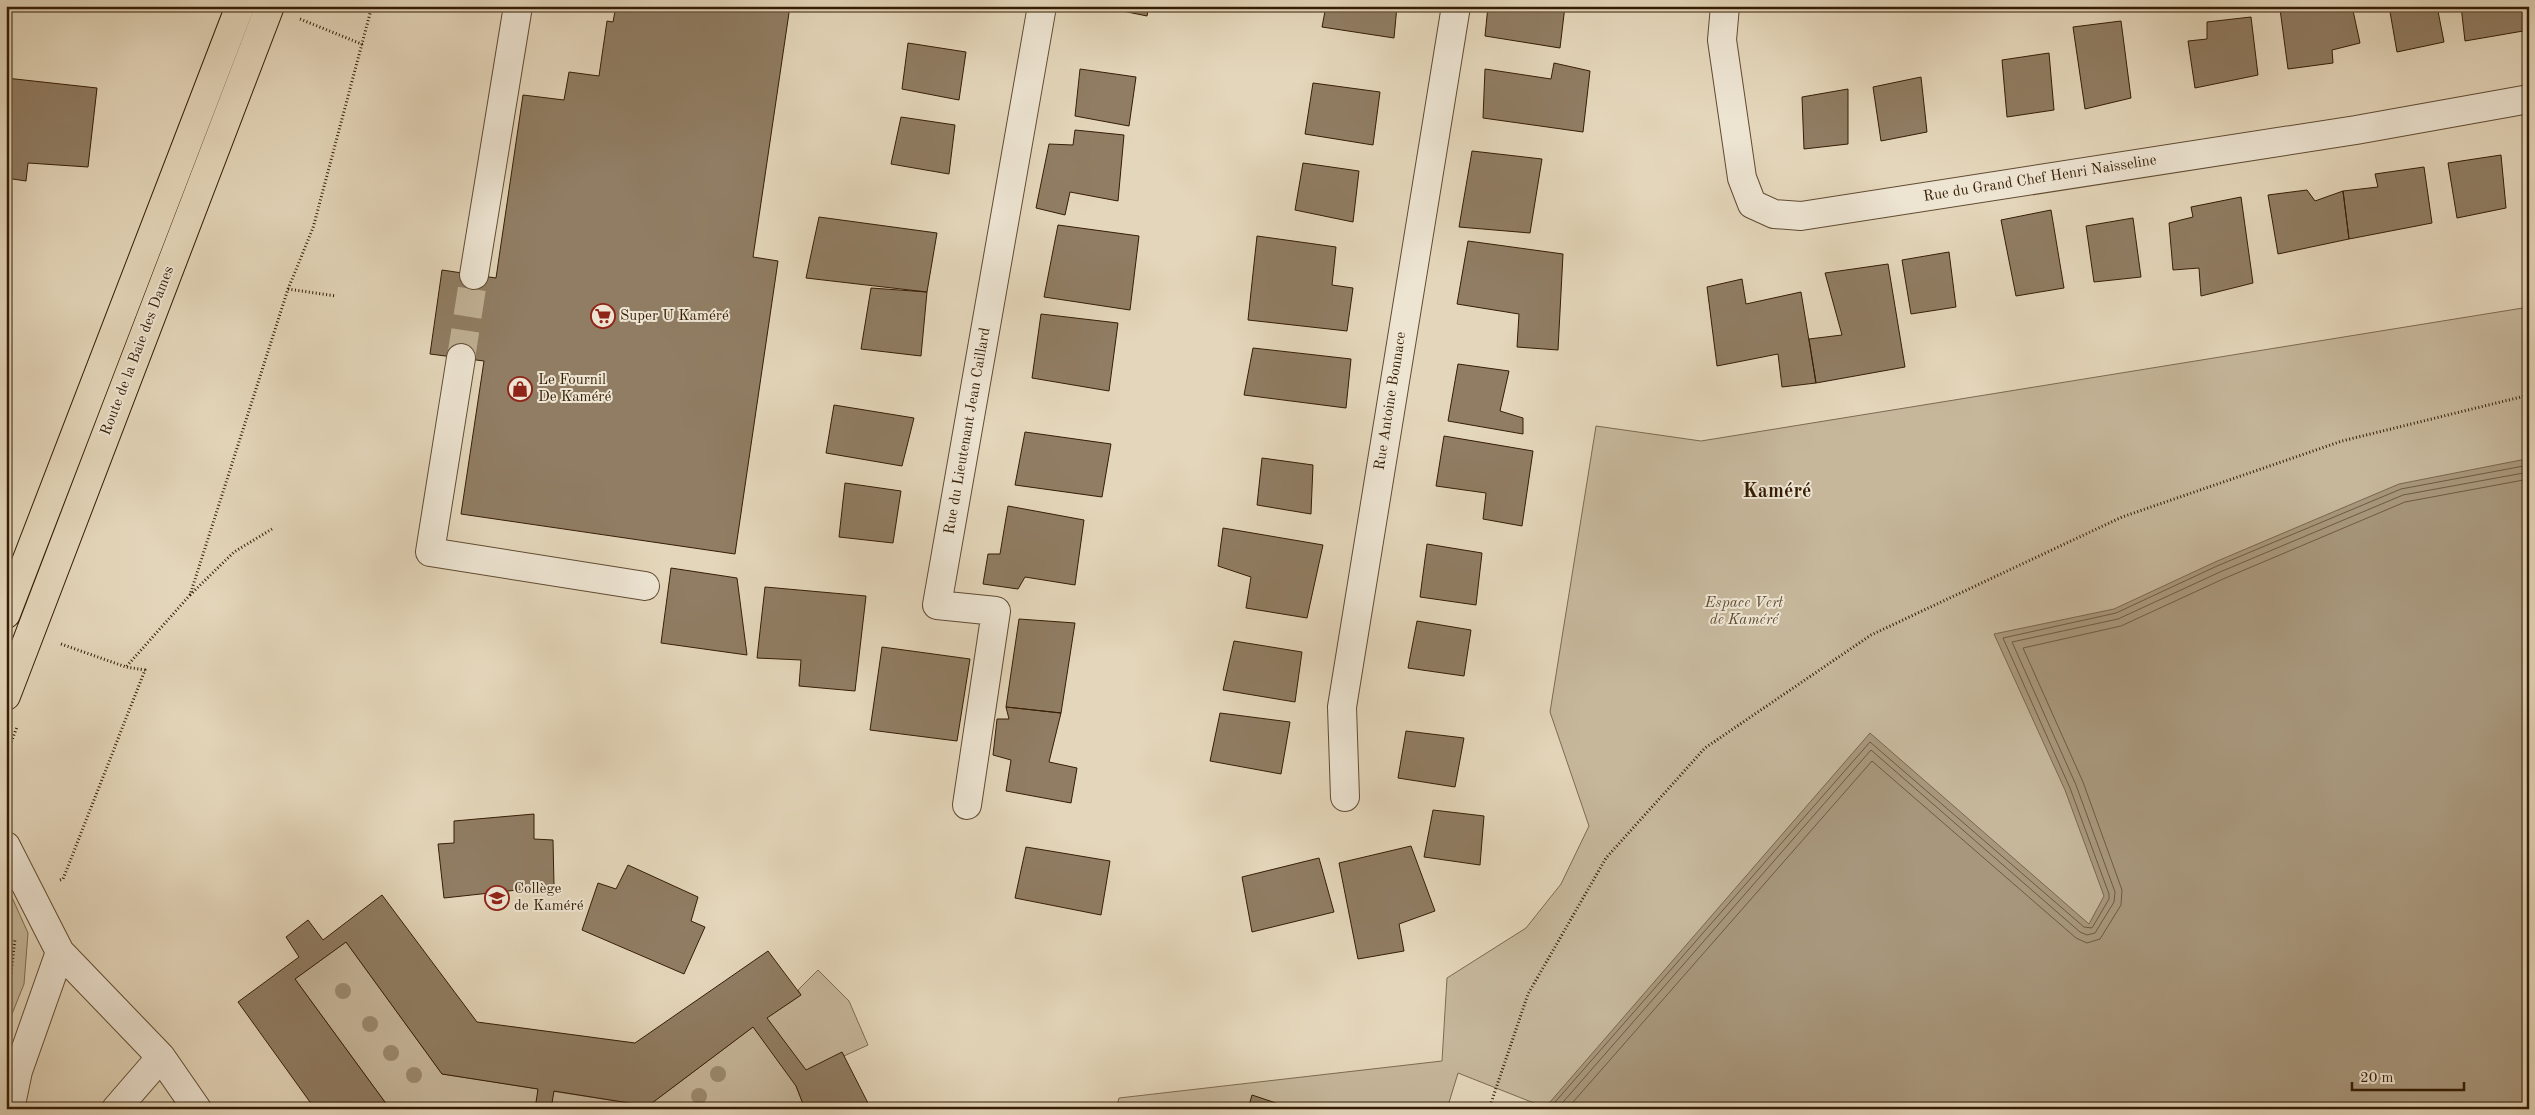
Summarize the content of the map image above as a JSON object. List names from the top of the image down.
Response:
{
  "streets": {
    "main road": ["Route de la Baie des Dames"],
    "street": ["Rue du Grand Chef Henri Naisseline", "Rue Antoine Bonnace", "Rue du Lieutenant Jean Caillard"]
  },
  "districts": ["Kaméré"],
  "parks": ["Espace Vert de Kaméré"],
  "places": {
    "supermarket": ["Super U Kaméré"],
    "shop": ["Le Fournil De Kaméré"],
    "school or university": ["Collège de Kaméré"]
  },
  "scale_bar": "20 m"
}
